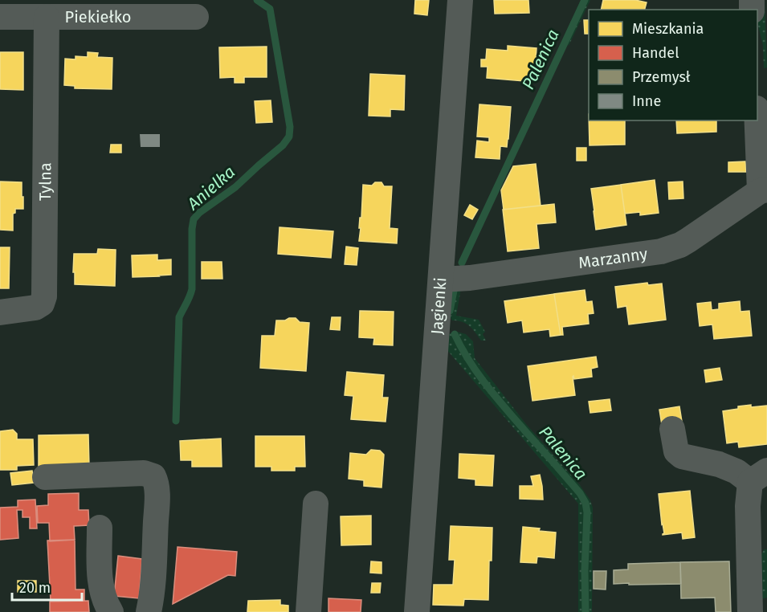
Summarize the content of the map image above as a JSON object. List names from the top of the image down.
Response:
{
  "streets": {
    "street": [
      "Piekiełko",
      "Tylna",
      "Marzanny",
      "Jagienki"
    ]
  },
  "crossings": [
    ["Piekiełko", "Tylna"],
    ["Marzanny", "Jagienki"]
  ],
  "water": ["Palenica", "Anielka"],
  "legend": [
    "Mieszkania",
    "Handel",
    "Przemysł",
    "Inne"
  ],
  "scale_bar": "20 m"
}
